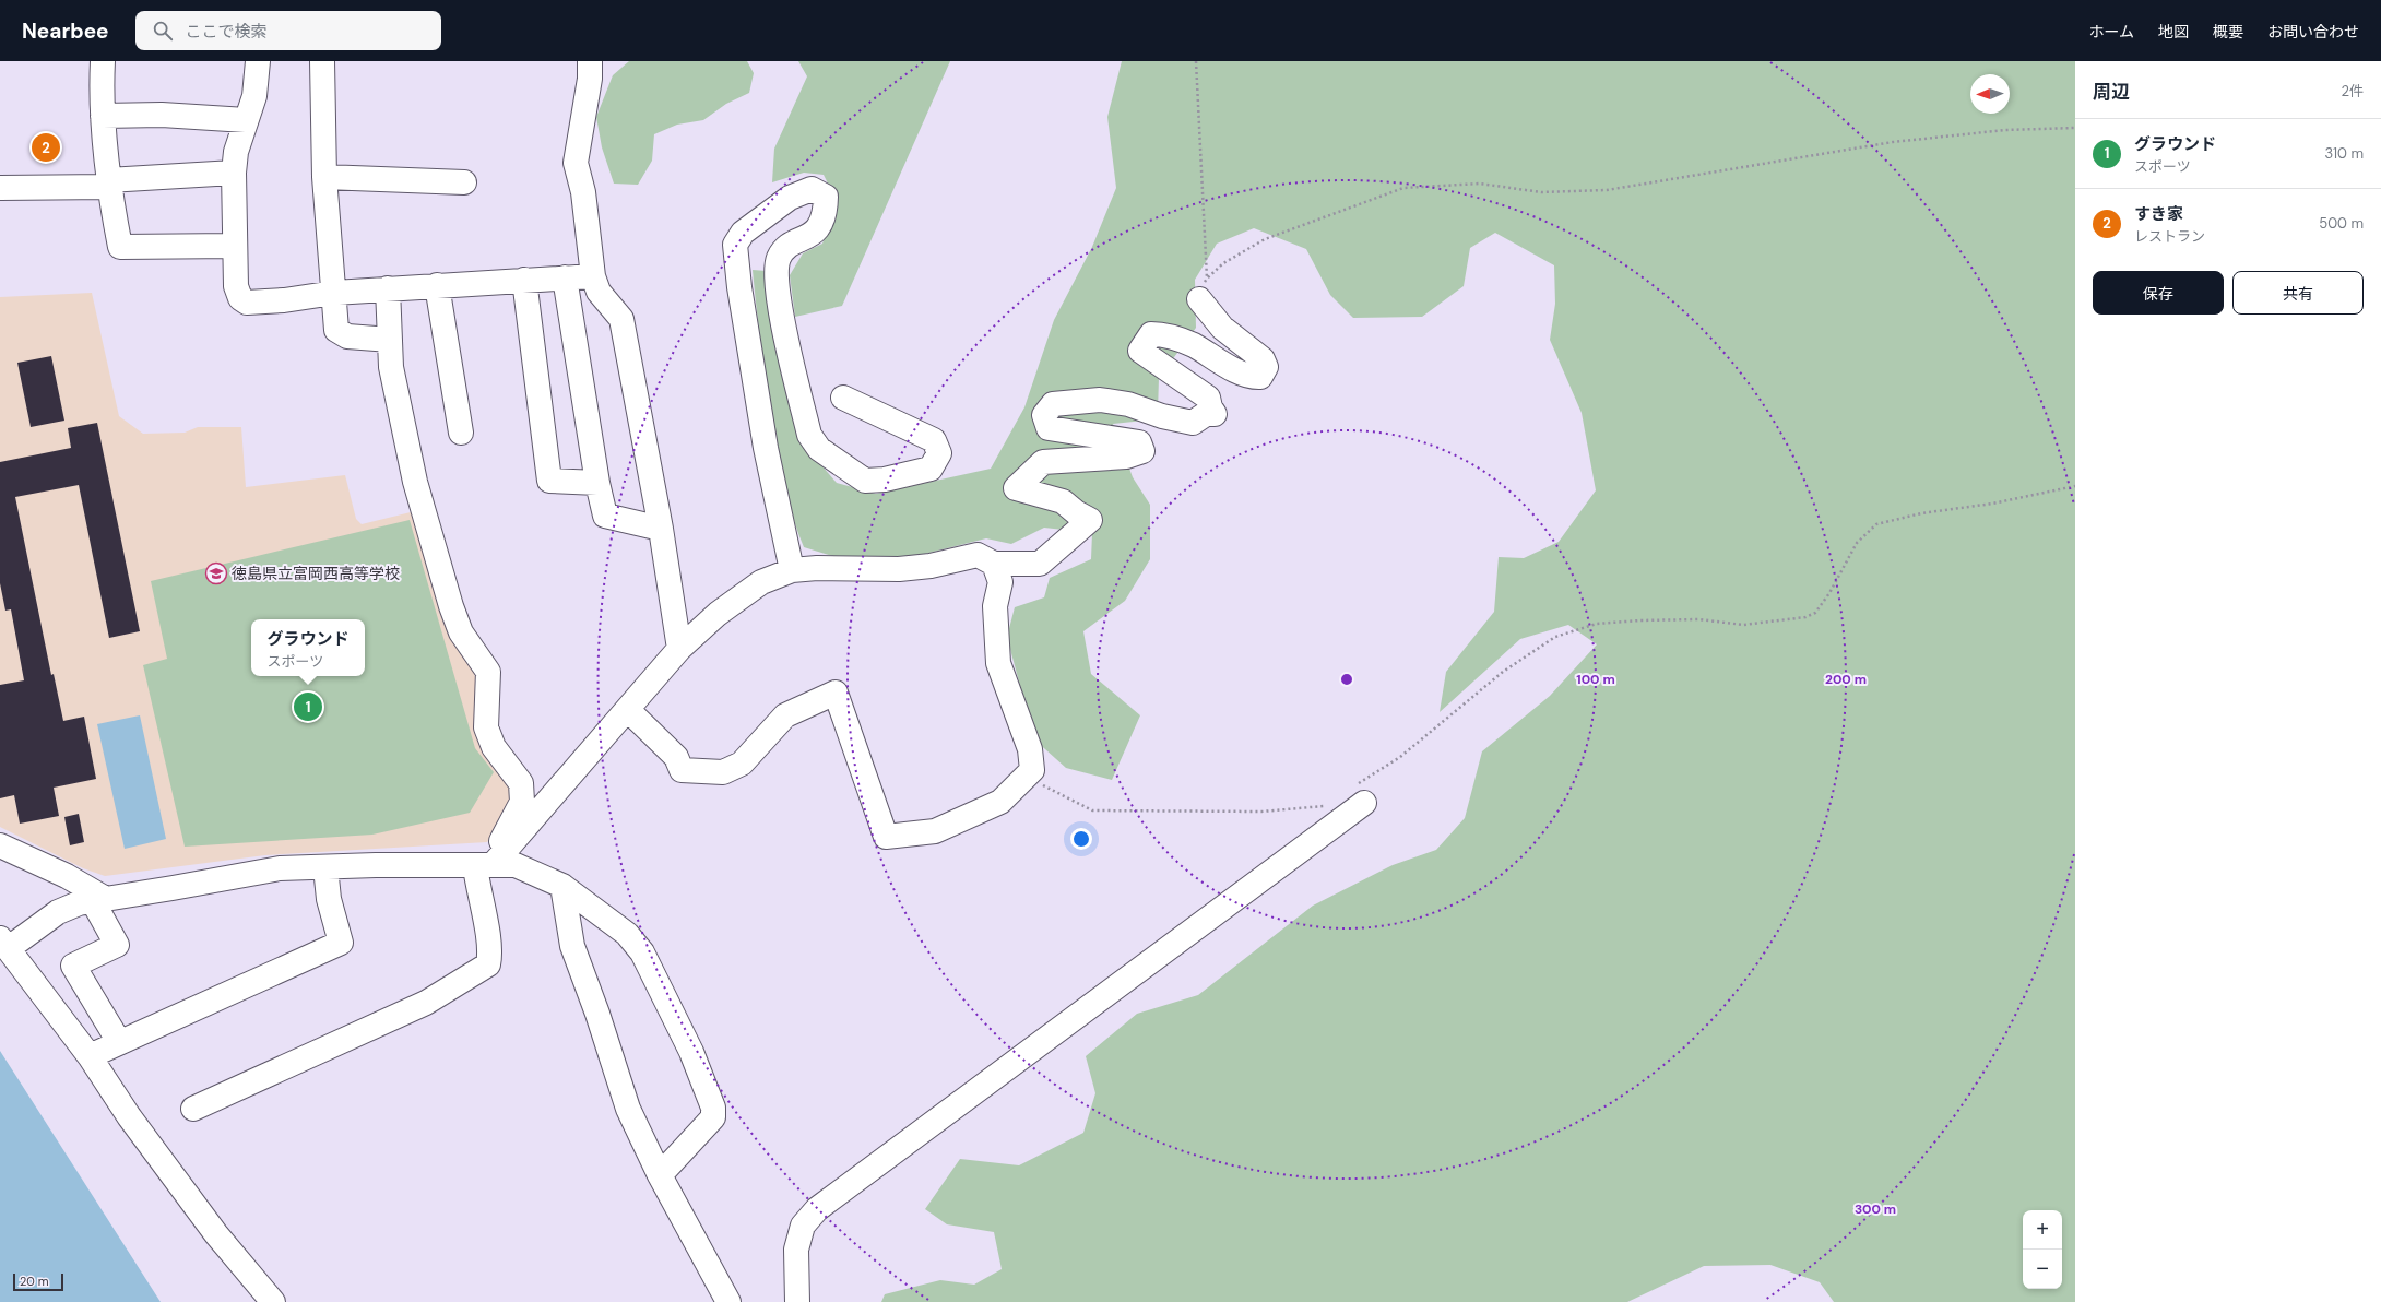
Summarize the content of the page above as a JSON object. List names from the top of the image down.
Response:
{
  "places": {
    "school or university": ["徳島県立富岡西高等学校"]
  },
  "scale_bar": "20 m",
  "north": "left",
  "page": {
    "header": "Nearbee",
    "search": "ここで検索",
    "nav": [
      "ホーム",
      "地図",
      "概要",
      "お問い合わせ"
    ],
    "heading": ["周辺", "2件"],
    "list": [
      {
        "mark": "1",
        "name": "グラウンド",
        "note": "スポーツ",
        "value": "310 m"
      },
      {
        "mark": "2",
        "name": "すき家",
        "note": "レストラン",
        "value": "500 m"
      }
    ],
    "pins": ["2", "1"],
    "buttons": ["保存", "共有"],
    "popup": ["グラウンド", "スポーツ"],
    "map_buttons": ["+", "−"],
    "scale": "20 m"
  },
  "rings": ["100 m", "200 m", "300 m"]
}
